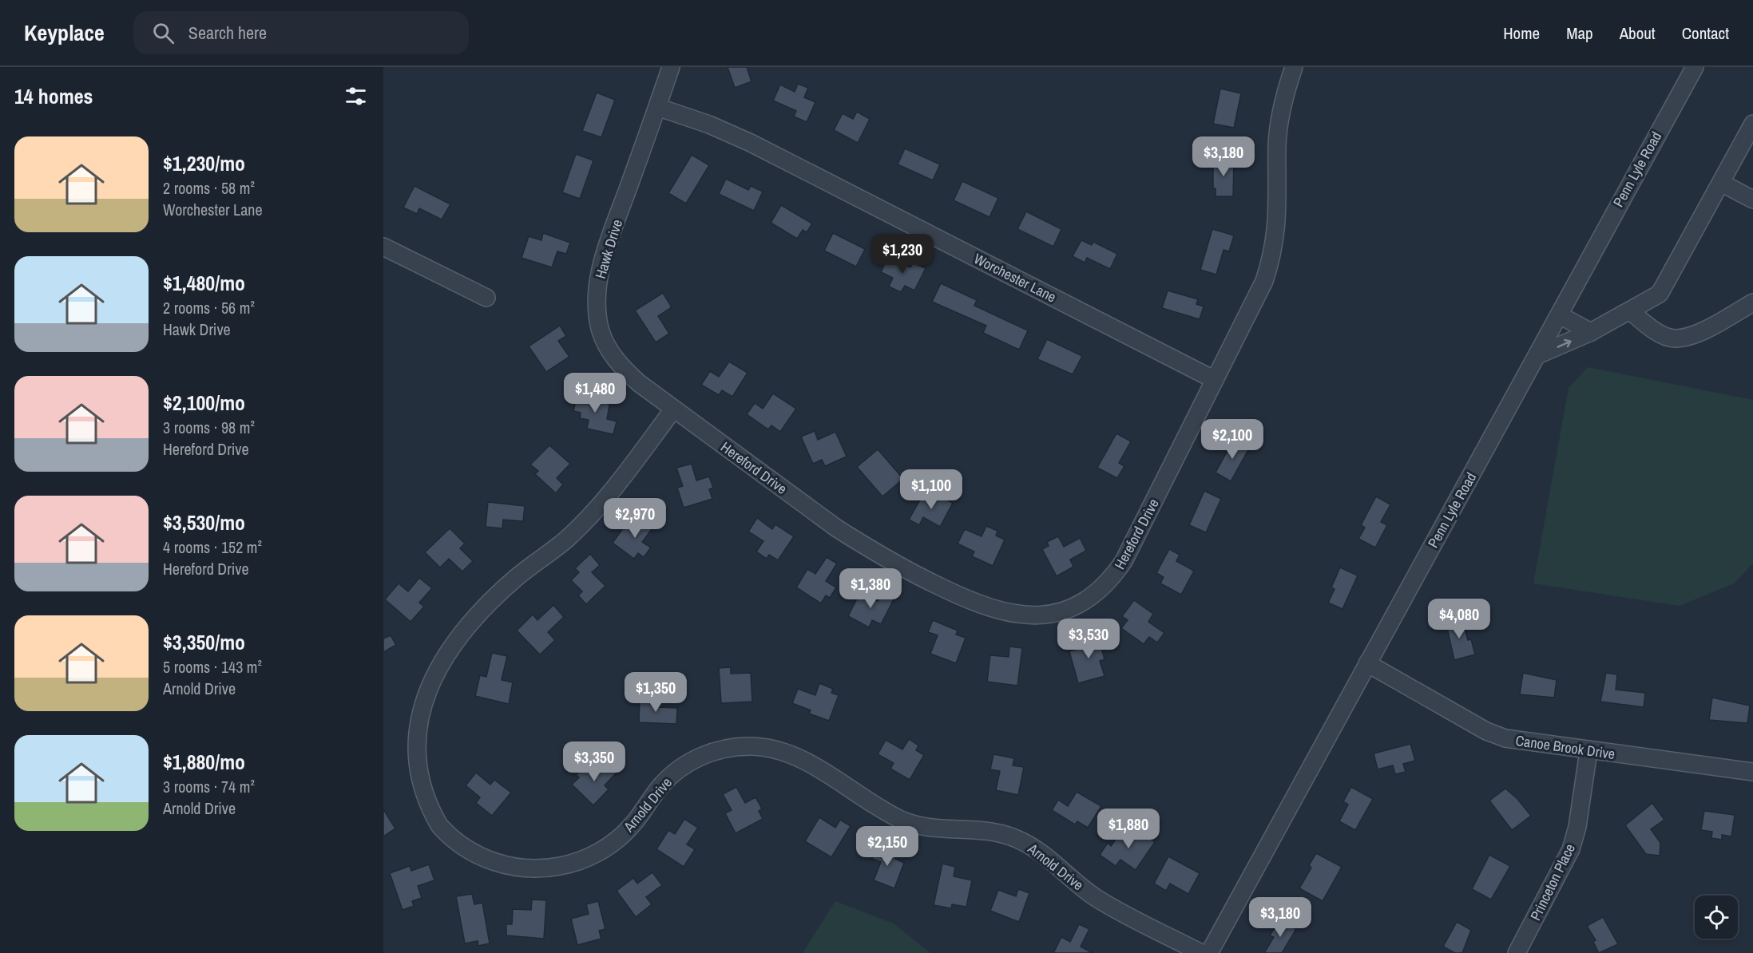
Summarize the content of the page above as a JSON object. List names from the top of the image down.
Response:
{
  "streets": {
    "street": [
      "Penn Lyle Road",
      "Hawk Drive",
      "Worchester Lane",
      "Hereford Drive",
      "Canoe Brook Drive",
      "Arnold Drive",
      "Princeton Place"
    ]
  },
  "crossings": [
    ["Penn Lyle Road", "Canoe Brook Drive"],
    ["Hawk Drive", "Worchester Lane"],
    ["Hawk Drive", "Hereford Drive"],
    ["Hawk Drive", "Arnold Drive"],
    ["Worchester Lane", "Hereford Drive"],
    ["Hereford Drive", "Arnold Drive"],
    ["Canoe Brook Drive", "Princeton Place"]
  ],
  "page": {
    "header": "Keyplace",
    "search": "Search here",
    "nav": [
      "Home",
      "Map",
      "About",
      "Contact"
    ],
    "heading": "14 homes",
    "list": [
      {
        "name": "$1,230/mo",
        "note": "2 rooms · 58 m² · Worchester Lane"
      },
      {
        "name": "$1,480/mo",
        "note": "2 rooms · 56 m² · Hawk Drive"
      },
      {
        "name": "$2,100/mo",
        "note": "3 rooms · 98 m² · Hereford Drive"
      },
      {
        "name": "$3,530/mo",
        "note": "4 rooms · 152 m² · Hereford Drive"
      },
      {
        "name": "$3,350/mo",
        "note": "5 rooms · 143 m² · Arnold Drive"
      },
      {
        "name": "$1,880/mo",
        "note": "3 rooms · 74 m² · Arnold Drive"
      }
    ],
    "price": [
      "$3,180",
      "$1,230",
      "$1,480",
      "$2,100",
      "$1,100",
      "$2,970",
      "$1,380",
      "$4,080",
      "$3,530",
      "$1,350",
      "$3,350",
      "$1,880",
      "$2,150",
      "$3,180"
    ]
  }
}
